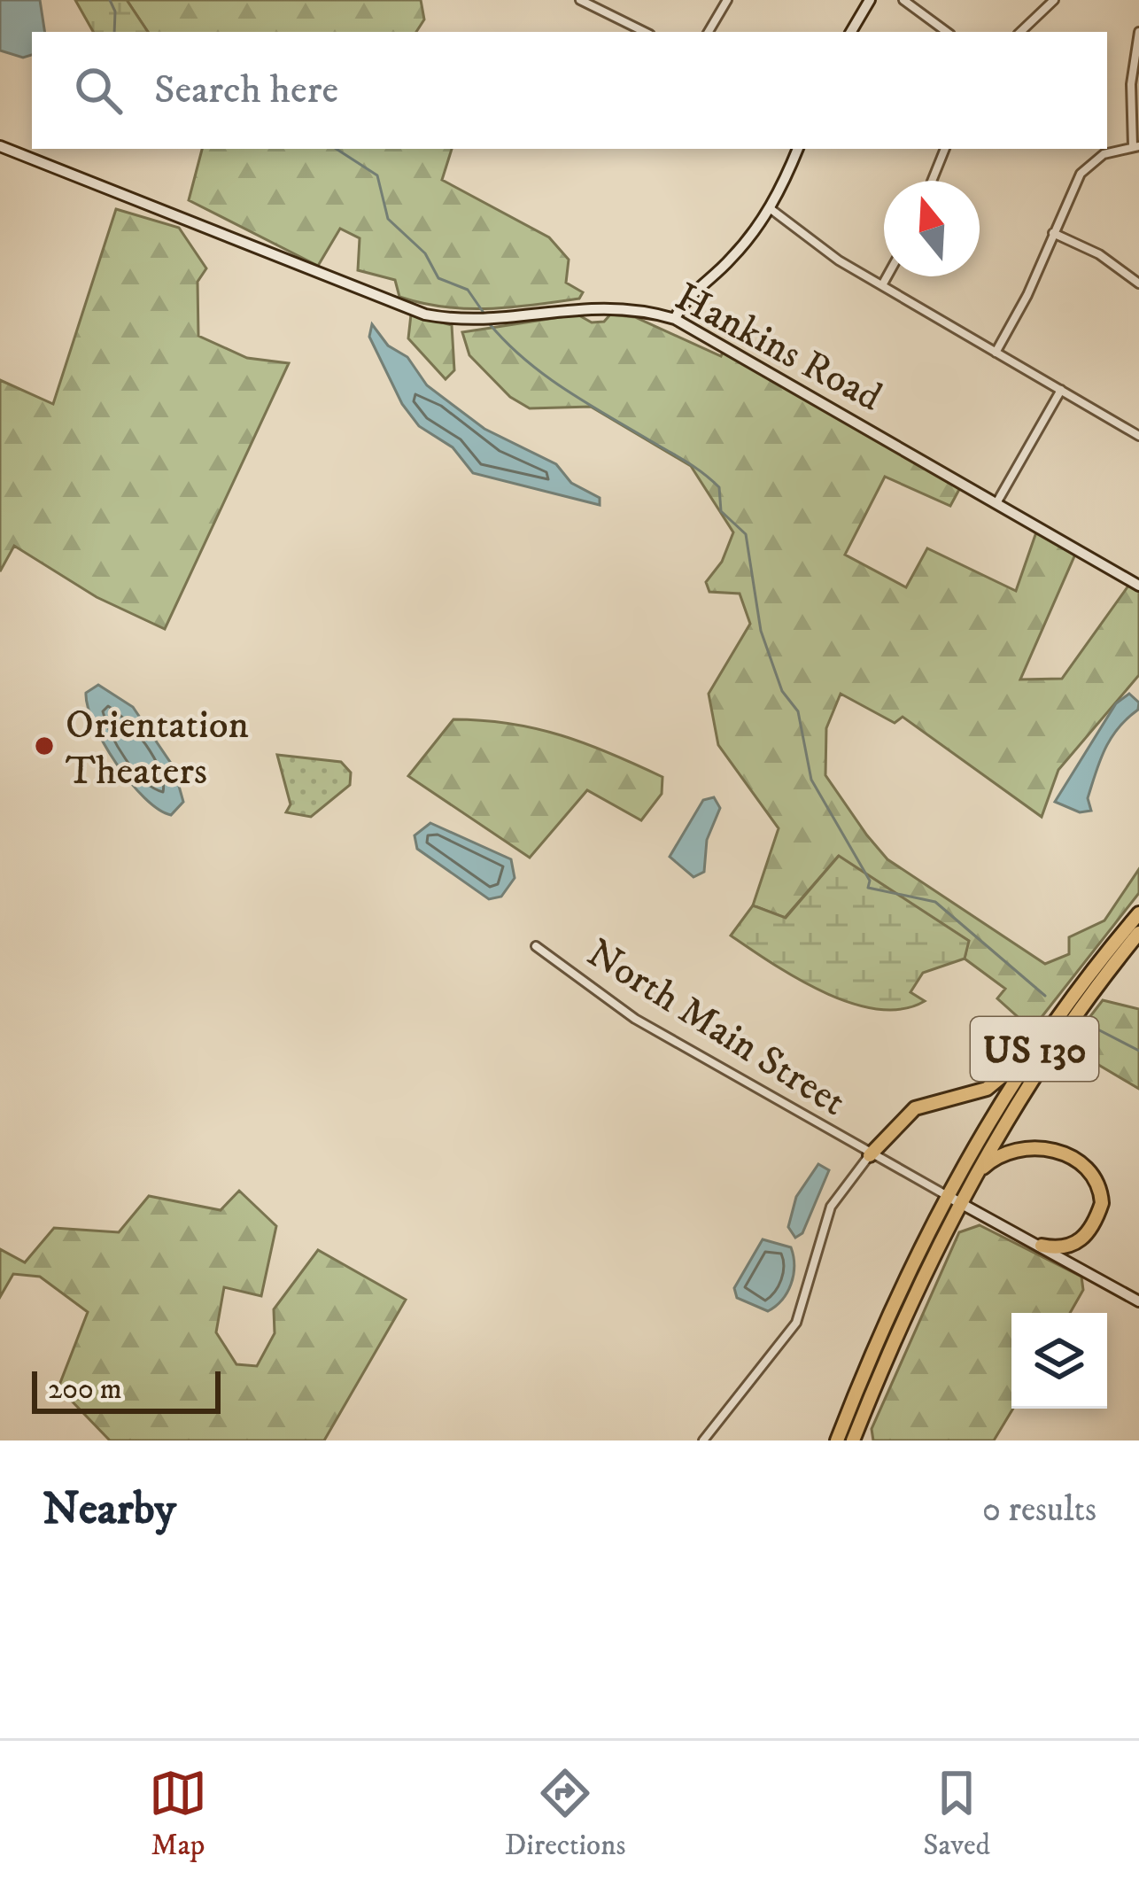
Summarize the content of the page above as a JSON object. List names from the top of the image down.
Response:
{
  "streets": {
    "highway": ["US 130"],
    "main road": ["Hankins Road"],
    "street": ["North Main Street"]
  },
  "crossings": [
    ["North Main Street", "US 130"]
  ],
  "places": ["Orientation Theaters"],
  "scale_bar": "200 m",
  "north": "top",
  "page": {
    "search": "Search here",
    "scale": "200 m",
    "heading": ["Nearby", "0 results"],
    "nav": ["Map", "Directions", "Saved"]
  }
}
